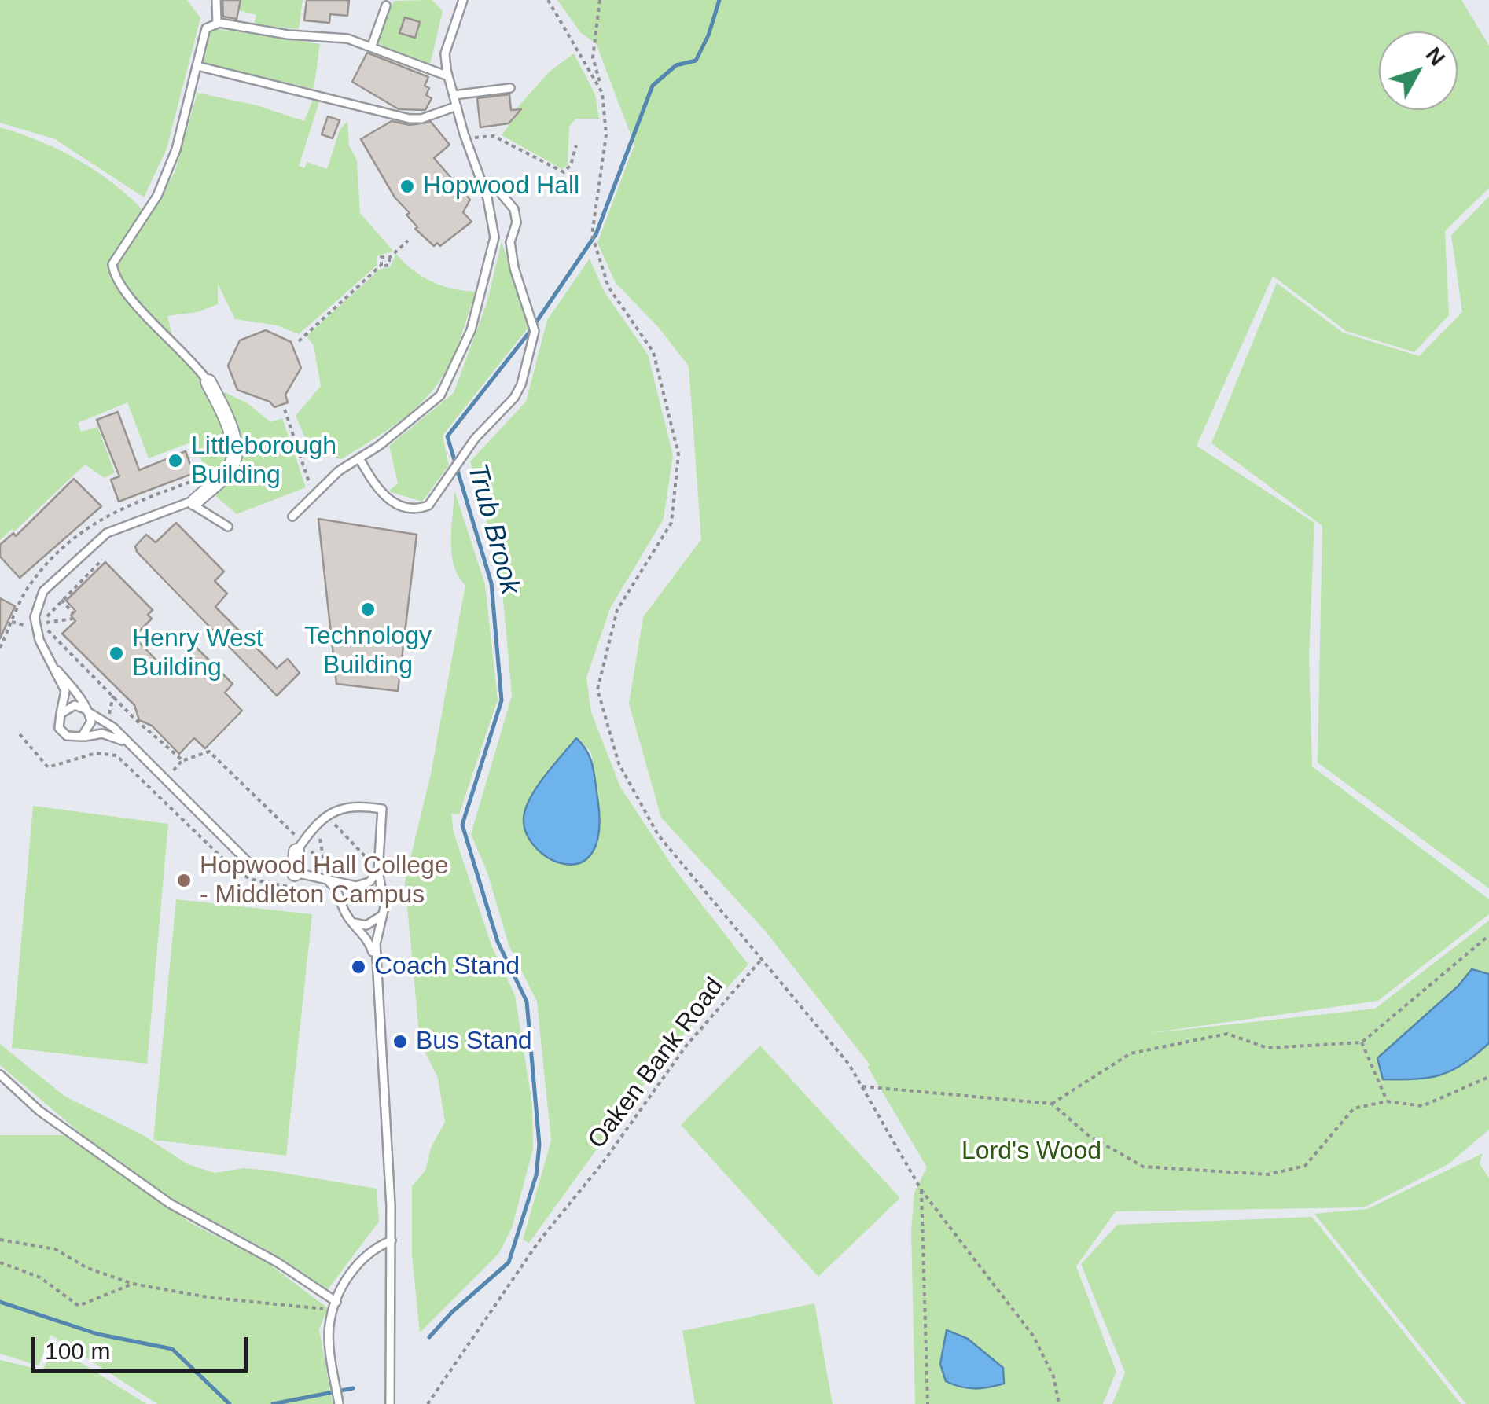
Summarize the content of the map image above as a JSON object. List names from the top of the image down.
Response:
{
  "streets": {
    "path": ["Oaken Bank Road"]
  },
  "water": ["Trub Brook"],
  "parks": ["Lord's Wood"],
  "places": [
    "Hopwood Hall",
    "Littleborough Building",
    "Technology Building",
    "Henry West Building",
    "Hopwood Hall College - Middleton Campus",
    "Coach Stand",
    "Bus Stand"
  ],
  "scale_bar": "100 m",
  "north": "top right"
}
